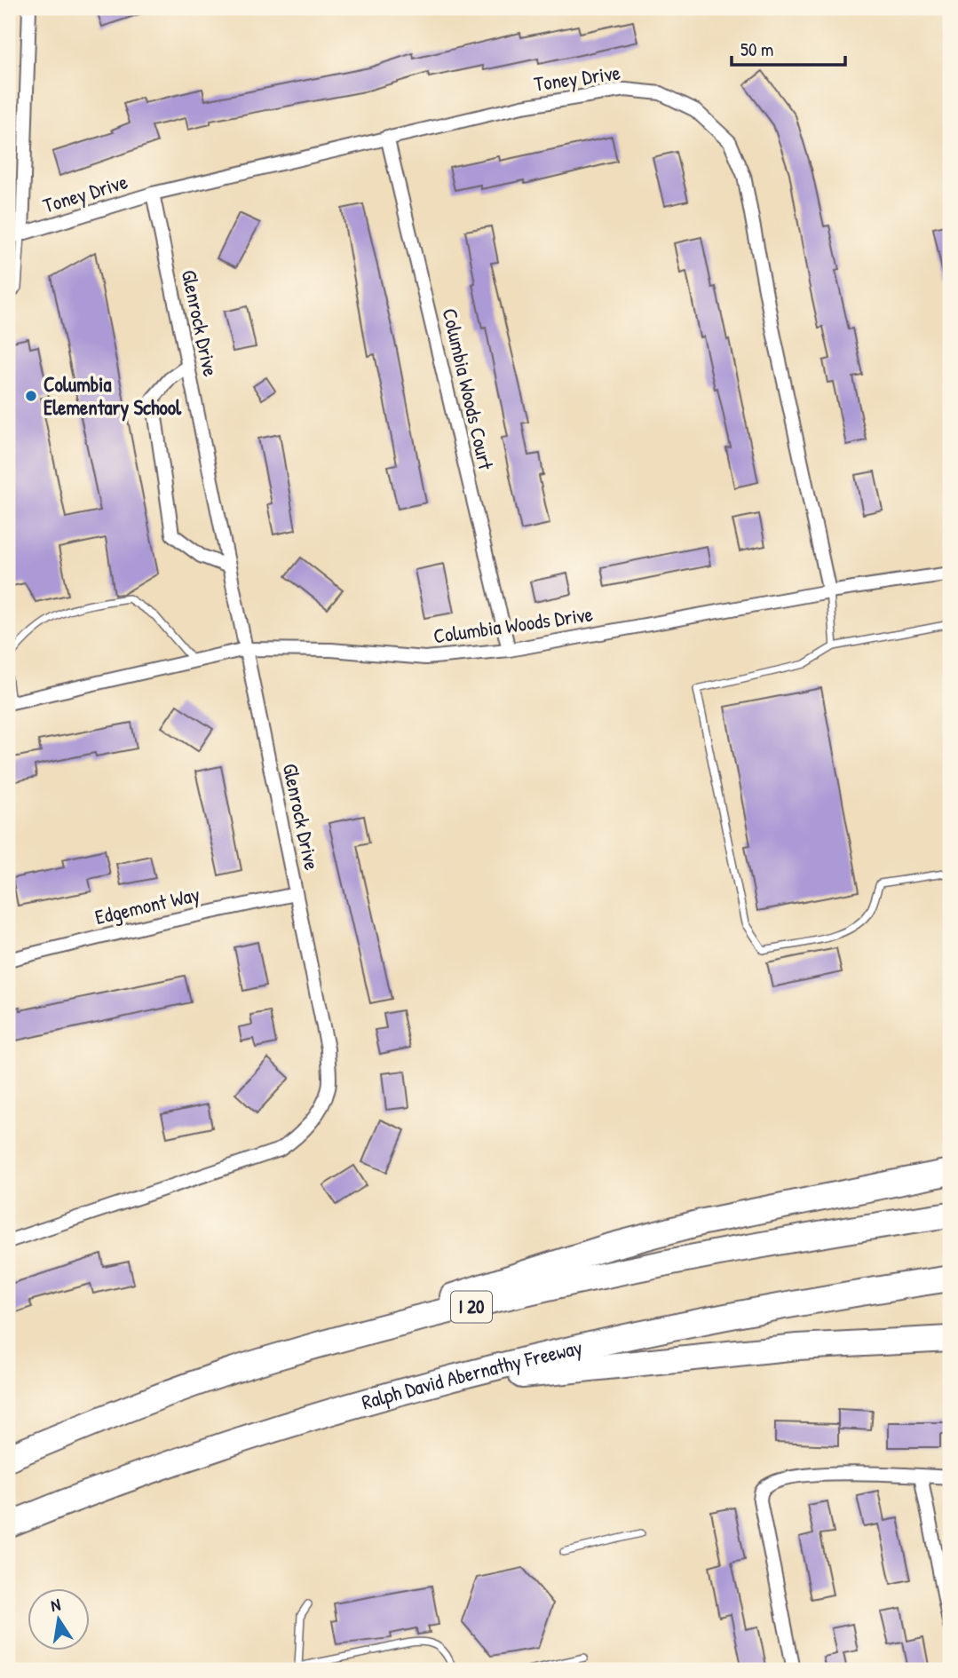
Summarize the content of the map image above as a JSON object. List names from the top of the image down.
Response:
{
  "streets": {
    "highway": ["I 20", "Ralph David Abernathy Freeway"],
    "street": [
      "Toney Drive",
      "Glenrock Drive",
      "Columbia Woods Court",
      "Columbia Woods Drive",
      "Edgemont Way"
    ]
  },
  "crossings": [
    ["Toney Drive", "Glenrock Drive"],
    ["Toney Drive", "Columbia Woods Court"],
    ["Toney Drive", "Columbia Woods Drive"],
    ["Glenrock Drive", "Columbia Woods Drive"],
    ["Glenrock Drive", "Edgemont Way"],
    ["Columbia Woods Court", "Columbia Woods Drive"]
  ],
  "places": ["Columbia Elementary School"],
  "scale_bar": "50 m",
  "north": "top"
}
